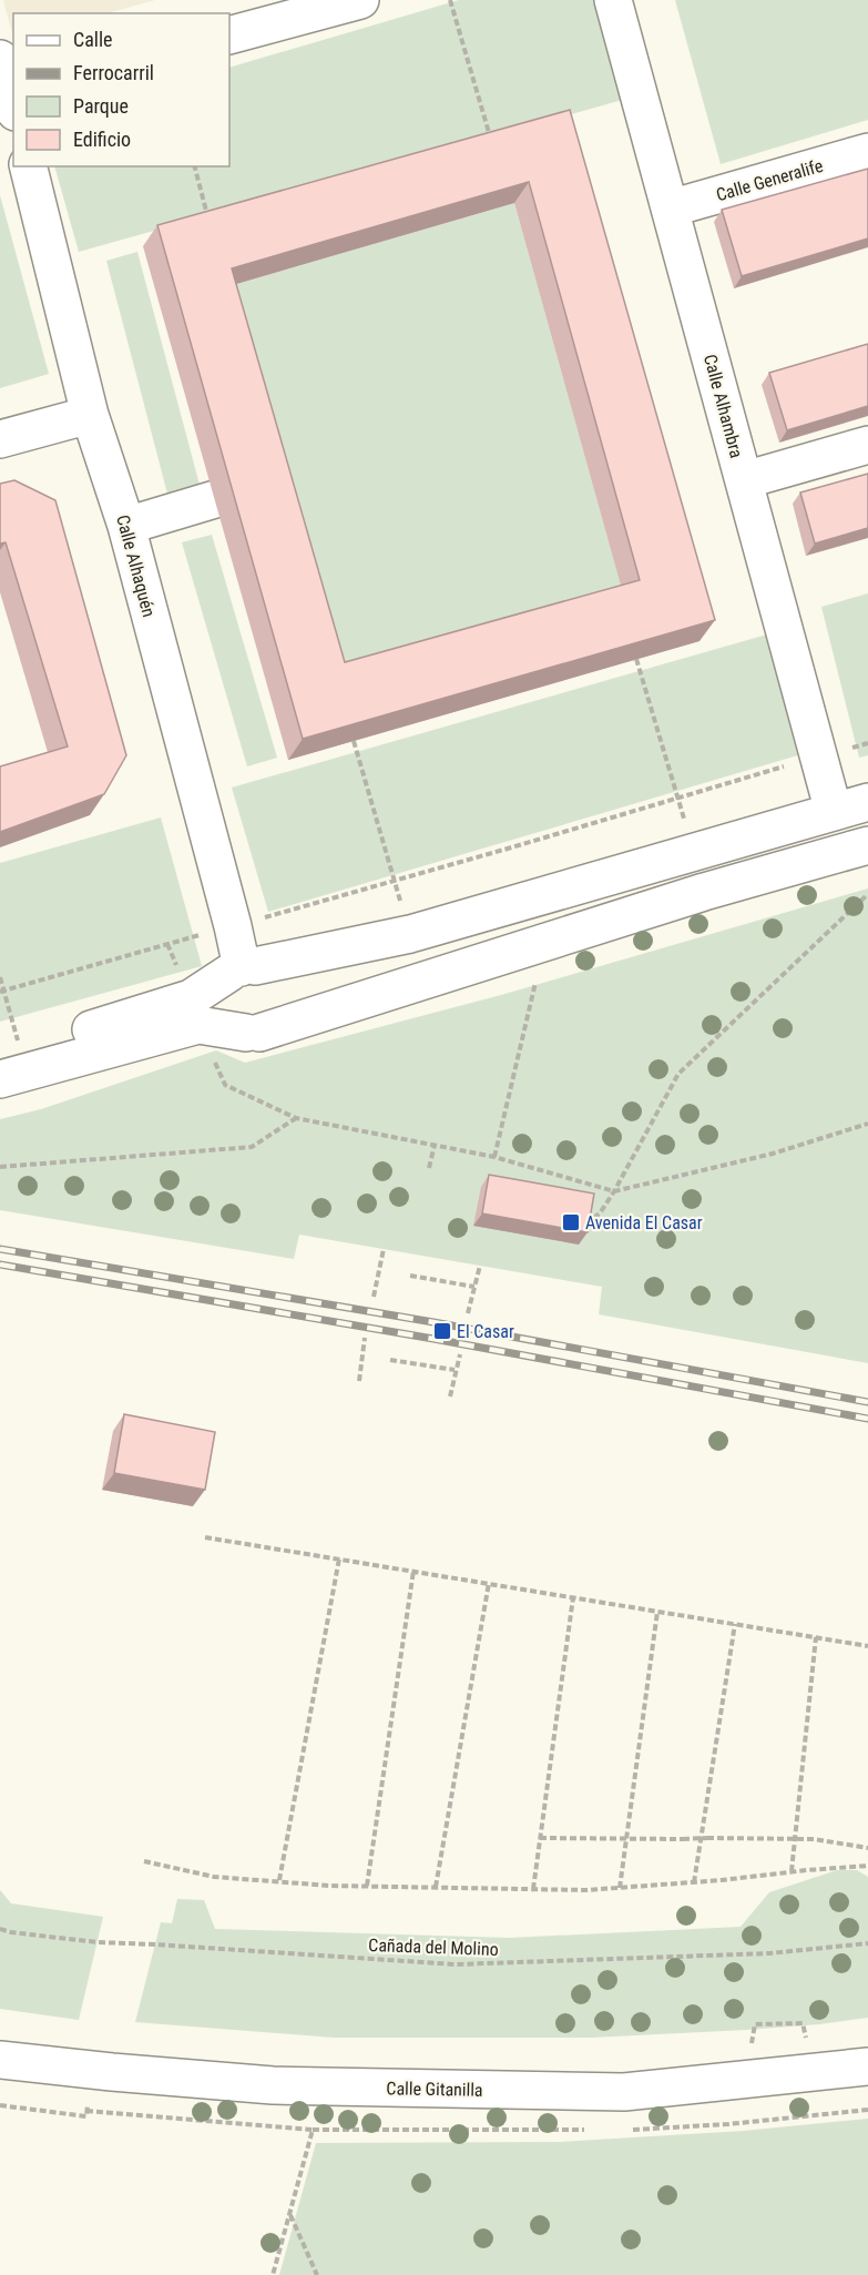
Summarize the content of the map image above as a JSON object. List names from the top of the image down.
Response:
{
  "streets": {
    "street": [
      "Calle Generalife",
      "Calle Alhambra",
      "Calle Alhaquén",
      "Calle Gitanilla"
    ],
    "path": ["Cañada del Molino"]
  },
  "crossings": [
    ["Calle Generalife", "Calle Alhambra"]
  ],
  "places": {
    "transit": ["Avenida El Casar", "El Casar"]
  },
  "legend": [
    "Calle",
    "Ferrocarril",
    "Parque",
    "Edificio"
  ]
}
